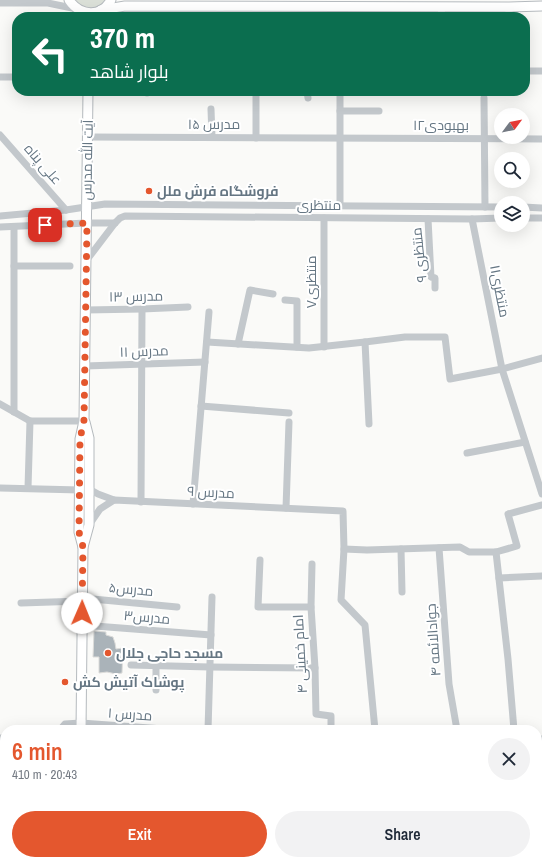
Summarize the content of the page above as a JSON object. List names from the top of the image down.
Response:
{
  "streets": {
    "main road": ["آیت الله مدرس"],
    "street": [
      "مدرس ۱۵",
      "بهبودی۱۲",
      "علی پناه",
      "منتظری",
      "منتظری ۹",
      "منتظری۷",
      "منتظری۱۱",
      "مدرس ۱۳",
      "مدرس ۱۱",
      "مدرس ۹",
      "مدرس۵",
      "مدرس۳",
      "جوادالائمه ۴",
      "امام خمینی ۴"
    ]
  },
  "crossings": [
    ["مدرس ۱۵", "بهبودی۱۲"],
    ["مدرس ۱۵", "آیت الله مدرس"],
    ["آیت الله مدرس", "منتظری"],
    ["آیت الله مدرس", "مدرس ۱۳"],
    ["آیت الله مدرس", "مدرس ۱۱"],
    ["آیت الله مدرس", "مدرس ۹"],
    ["آیت الله مدرس", "مدرس۵"],
    ["آیت الله مدرس", "مدرس۳"],
    ["علی پناه", "منتظری"],
    ["منتظری", "منتظری ۹"],
    ["منتظری", "منتظری۷"],
    ["منتظری", "منتظری۱۱"]
  ],
  "places": ["فروشگاه فرش ملل", "مسجد حاجی جلال", "پوشاک آتیش کش"],
  "north": "top right",
  "page": {
    "turn": ["370 m", "بلوار شاهد"],
    "heading": ["6 min", "410 m · 20:43"],
    "buttons": ["Exit", "Share"]
  }
}
